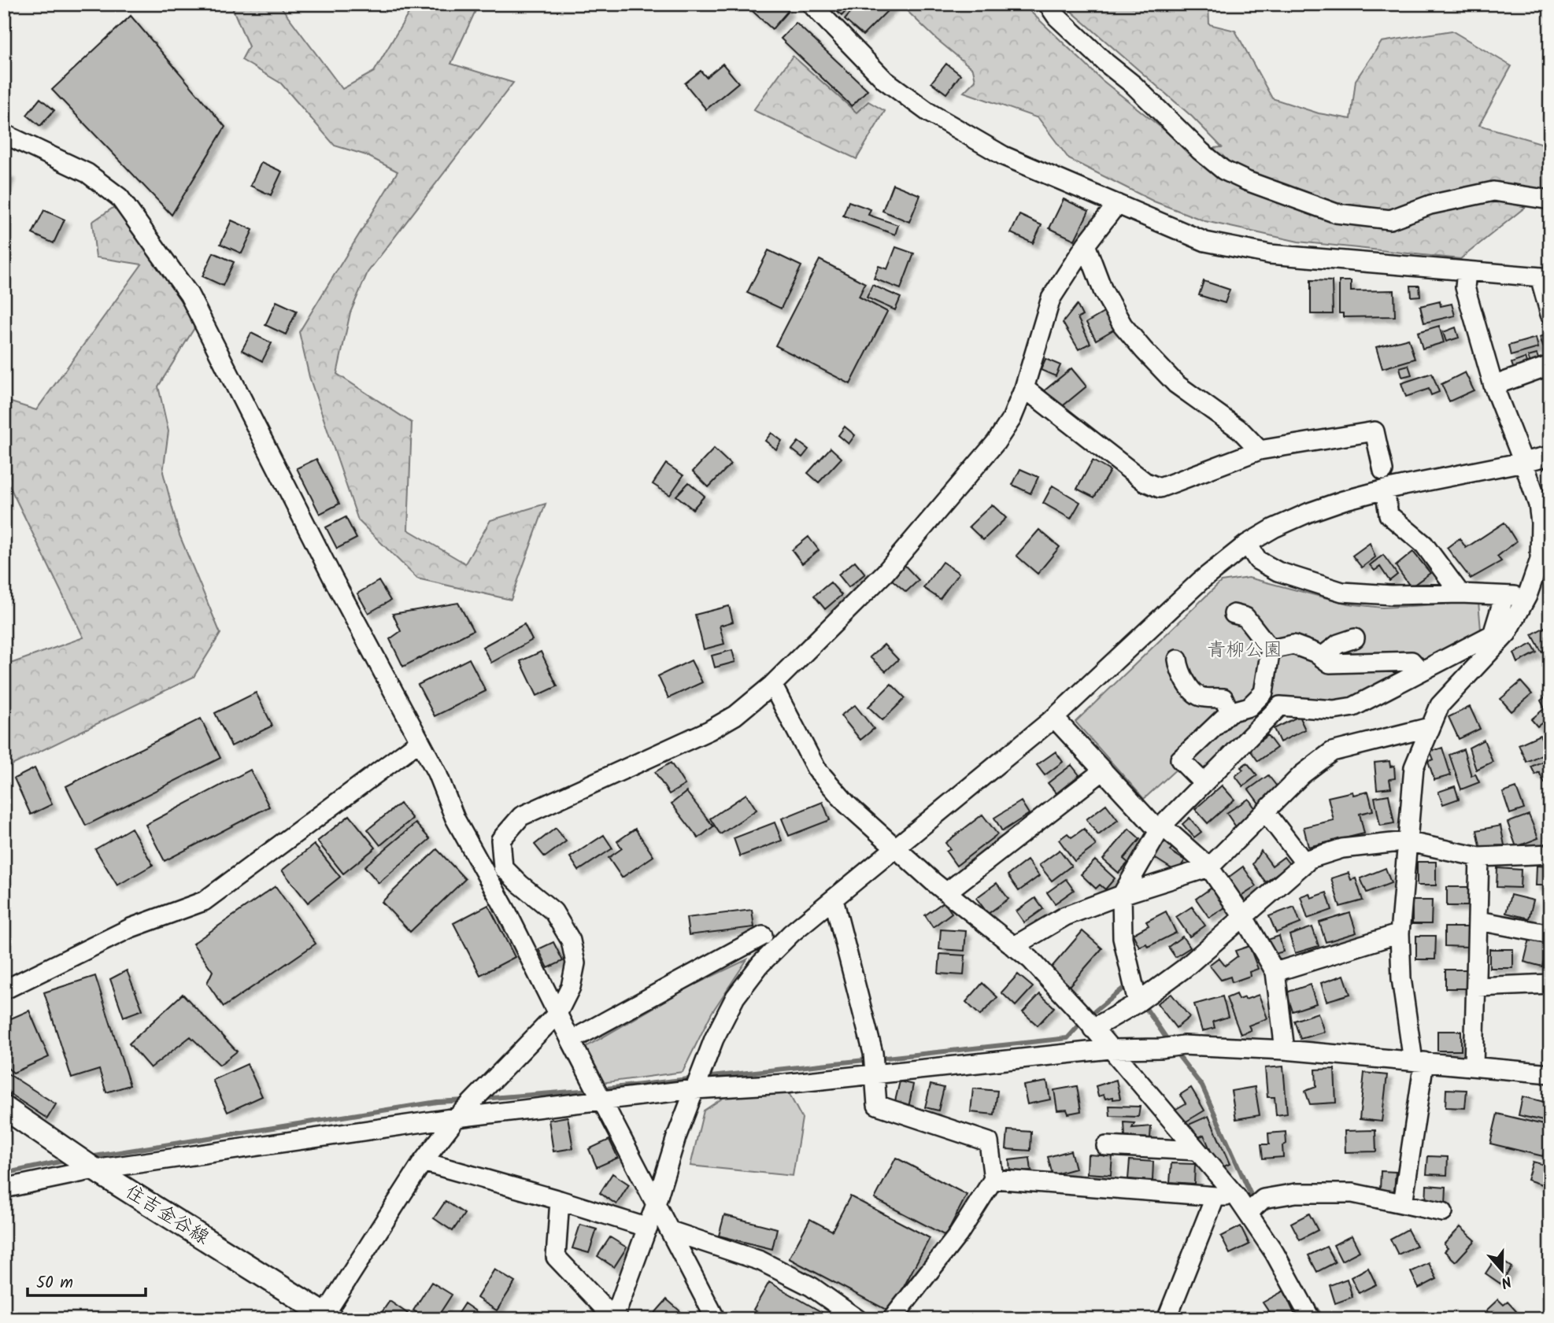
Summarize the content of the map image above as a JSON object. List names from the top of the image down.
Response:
{
  "streets": {
    "main road": ["住吉金谷線"]
  },
  "parks": ["青柳公園"],
  "scale_bar": "50 m",
  "north": "bottom"
}
